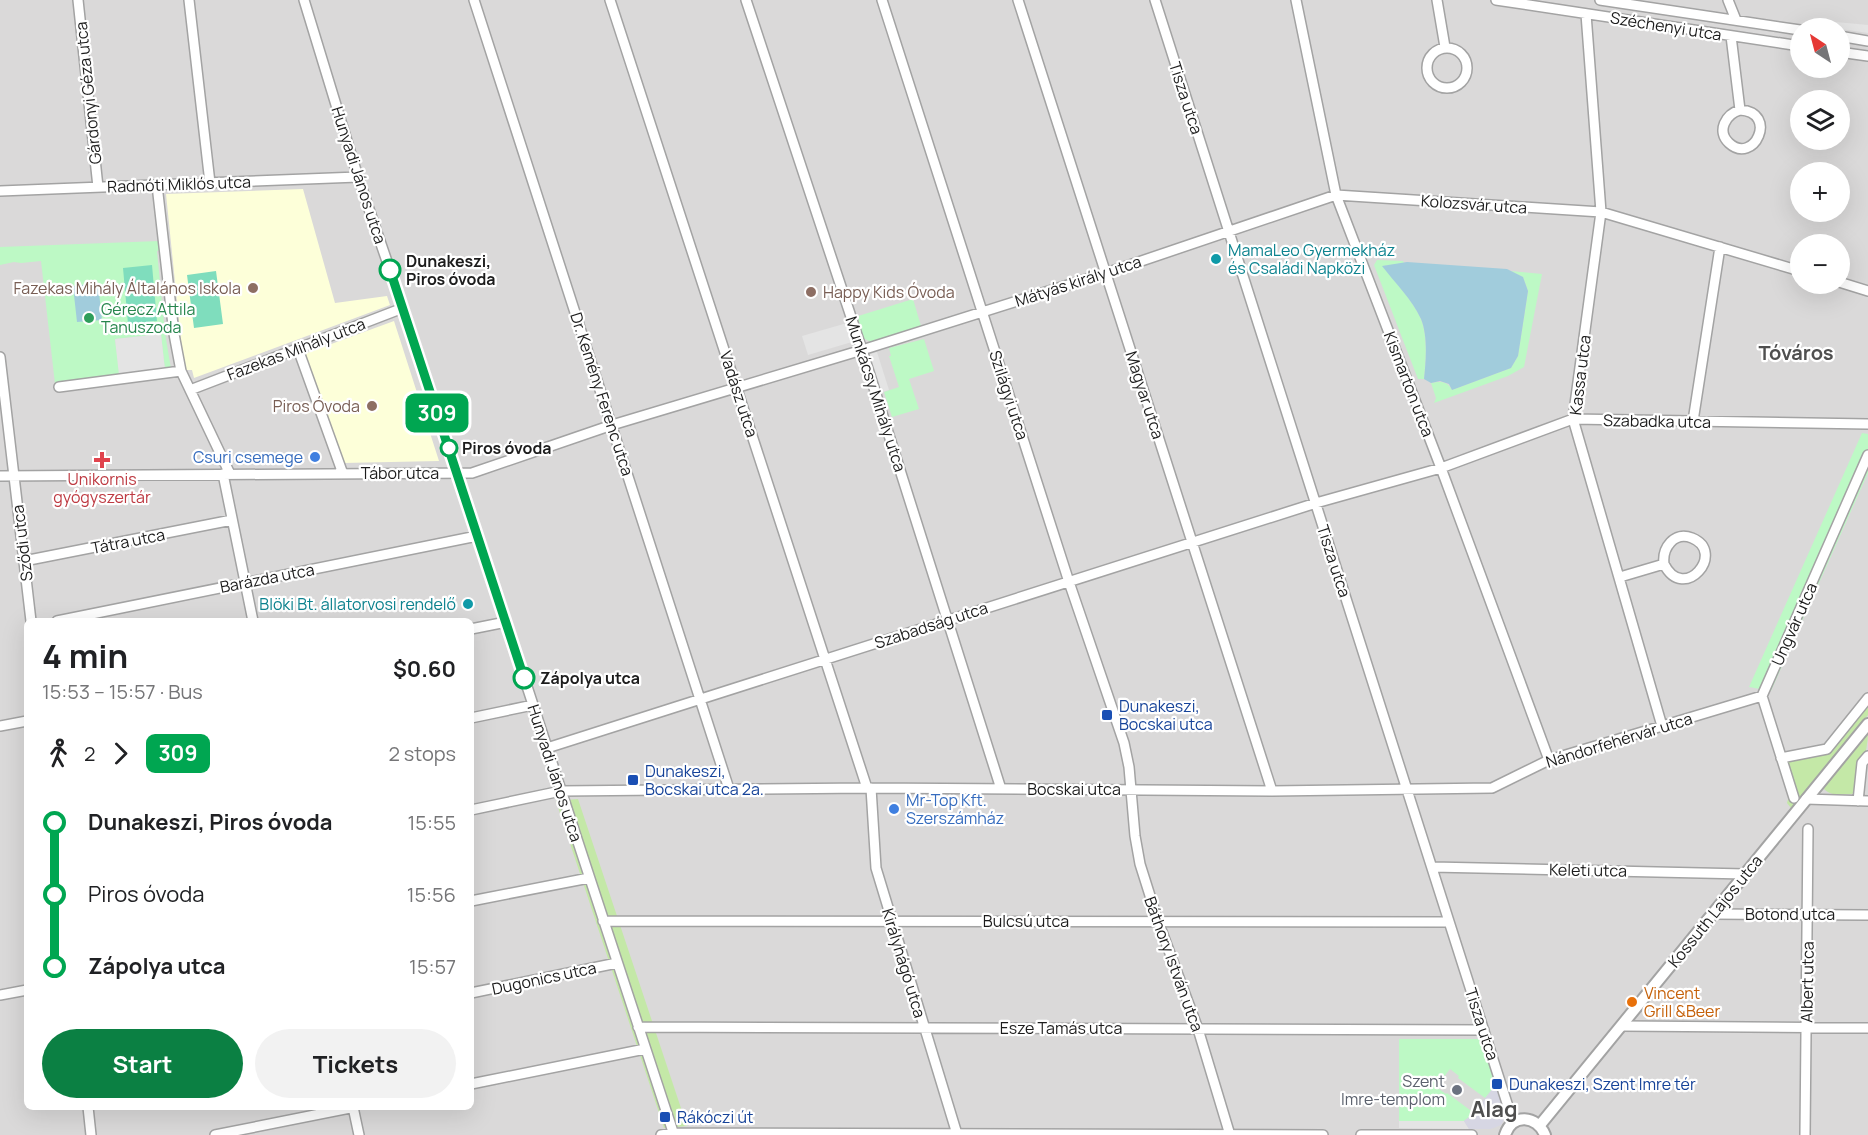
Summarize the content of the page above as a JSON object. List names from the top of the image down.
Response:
{
  "streets": {
    "street": [
      "Széchenyi utca",
      "Gárdonyi Géza utca",
      "Tisza utca",
      "Hunyadi János utca",
      "Radnóti Miklós utca",
      "Kolozsvár utca",
      "Mátyás király utca",
      "Fazekas Mihály utca",
      "Kassa utca",
      "Kismarton utca",
      "Dr. Kemény Ferenc utca",
      "Vadász utca",
      "Munkácsy Mihály utca",
      "Szilágyi utca",
      "Magyar utca",
      "Szabadka utca",
      "Tábor utca",
      "Tátra utca",
      "Sződi utca",
      "Barázda utca",
      "Ungvár utca",
      "Szabadság utca",
      "Nándorfehérvár utca",
      "Bocskai utca",
      "Keleti utca",
      "Kossuth Lajos utca",
      "Botond utca",
      "Bulcsú utca",
      "Királyhágó utca",
      "Báthory István utca",
      "Dugonics utca",
      "Albert utca",
      "Esze Tamás utca"
    ]
  },
  "crossings": [
    ["Széchenyi utca", "Kassa utca"],
    ["Gárdonyi Géza utca", "Radnóti Miklós utca"],
    ["Tisza utca", "Kolozsvár utca"],
    ["Tisza utca", "Mátyás király utca"],
    ["Tisza utca", "Szabadka utca"],
    ["Tisza utca", "Szabadság utca"],
    ["Tisza utca", "Nándorfehérvár utca"],
    ["Tisza utca", "Bocskai utca"],
    ["Tisza utca", "Keleti utca"],
    ["Tisza utca", "Bulcsú utca"],
    ["Tisza utca", "Esze Tamás utca"],
    ["Hunyadi János utca", "Radnóti Miklós utca"],
    ["Hunyadi János utca", "Fazekas Mihály utca"],
    ["Hunyadi János utca", "Tábor utca"],
    ["Hunyadi János utca", "Barázda utca"],
    ["Hunyadi János utca", "Szabadság utca"],
    ["Hunyadi János utca", "Bocskai utca"],
    ["Hunyadi János utca", "Bulcsú utca"],
    ["Hunyadi János utca", "Dugonics utca"],
    ["Hunyadi János utca", "Esze Tamás utca"],
    ["Kolozsvár utca", "Mátyás király utca"],
    ["Kolozsvár utca", "Kassa utca"],
    ["Kolozsvár utca", "Kismarton utca"],
    ["Mátyás király utca", "Vadász utca"],
    ["Mátyás király utca", "Munkácsy Mihály utca"],
    ["Mátyás király utca", "Szilágyi utca"],
    ["Mátyás király utca", "Magyar utca"],
    ["Fazekas Mihály utca", "Tábor utca"],
    ["Kassa utca", "Szabadka utca"],
    ["Kassa utca", "Nándorfehérvár utca"],
    ["Kismarton utca", "Szabadka utca"],
    ["Kismarton utca", "Nándorfehérvár utca"],
    ["Dr. Kemény Ferenc utca", "Szabadság utca"],
    ["Dr. Kemény Ferenc utca", "Bocskai utca"],
    ["Vadász utca", "Szabadság utca"],
    ["Vadász utca", "Bocskai utca"],
    ["Vadász utca", "Királyhágó utca"],
    ["Munkácsy Mihály utca", "Szabadság utca"],
    ["Munkácsy Mihály utca", "Bocskai utca"],
    ["Szilágyi utca", "Szabadság utca"],
    ["Szilágyi utca", "Bocskai utca"],
    ["Szilágyi utca", "Báthory István utca"],
    ["Magyar utca", "Szabadság utca"],
    ["Magyar utca", "Bocskai utca"],
    ["Szabadka utca", "Szabadság utca"],
    ["Tábor utca", "Sződi utca"],
    ["Tátra utca", "Sződi utca"],
    ["Ungvár utca", "Nándorfehérvár utca"],
    ["Nándorfehérvár utca", "Bocskai utca"],
    ["Bocskai utca", "Királyhágó utca"],
    ["Bocskai utca", "Báthory István utca"],
    ["Keleti utca", "Kossuth Lajos utca"],
    ["Kossuth Lajos utca", "Botond utca"],
    ["Botond utca", "Albert utca"],
    ["Bulcsú utca", "Királyhágó utca"],
    ["Bulcsú utca", "Báthory István utca"],
    ["Királyhágó utca", "Esze Tamás utca"],
    ["Báthory István utca", "Esze Tamás utca"]
  ],
  "districts": ["Tóváros", "Alag"],
  "places": {
    "other": [
      "MamaLeo Gyermekház és Családi Napközi",
      "Dunakeszi, Piros óvoda",
      "Fazekas Mihály Általános Iskola",
      "Happy Kids Óvoda",
      "Gérecz Attila Tanuszoda",
      "Piros Óvoda",
      "Piros óvoda",
      "Csuri csemege",
      "Blöki Bt. állatorvosi rendelő",
      "Zápolya utca",
      "Mr-Top Kft. Szerszámház",
      "Vincent Grill &Beer",
      "Szent Imre-templom"
    ],
    "health": ["Unikornis gyógyszertár"],
    "transit": [
      "Dunakeszi, Bocskai utca",
      "Dunakeszi, Bocskai utca 2a.",
      "Dunakeszi, Szent Imre tér",
      "Rákóczi út"
    ]
  },
  "lines": ["bus line 309"],
  "north": "top left",
  "page": {
    "on_map": "309",
    "map_buttons": ["+", "−"],
    "heading": ["4 min", "15:53 – 15:57 · Bus", "$0.60"],
    "legs": ["2", "309", "2 stops"],
    "list": [
      {
        "name": "Dunakeszi, Piros óvoda",
        "value": "15:55"
      },
      {
        "name": "Piros óvoda",
        "value": "15:56"
      },
      {
        "name": "Zápolya utca",
        "value": "15:57"
      }
    ],
    "buttons": ["Start", "Tickets"]
  }
}
